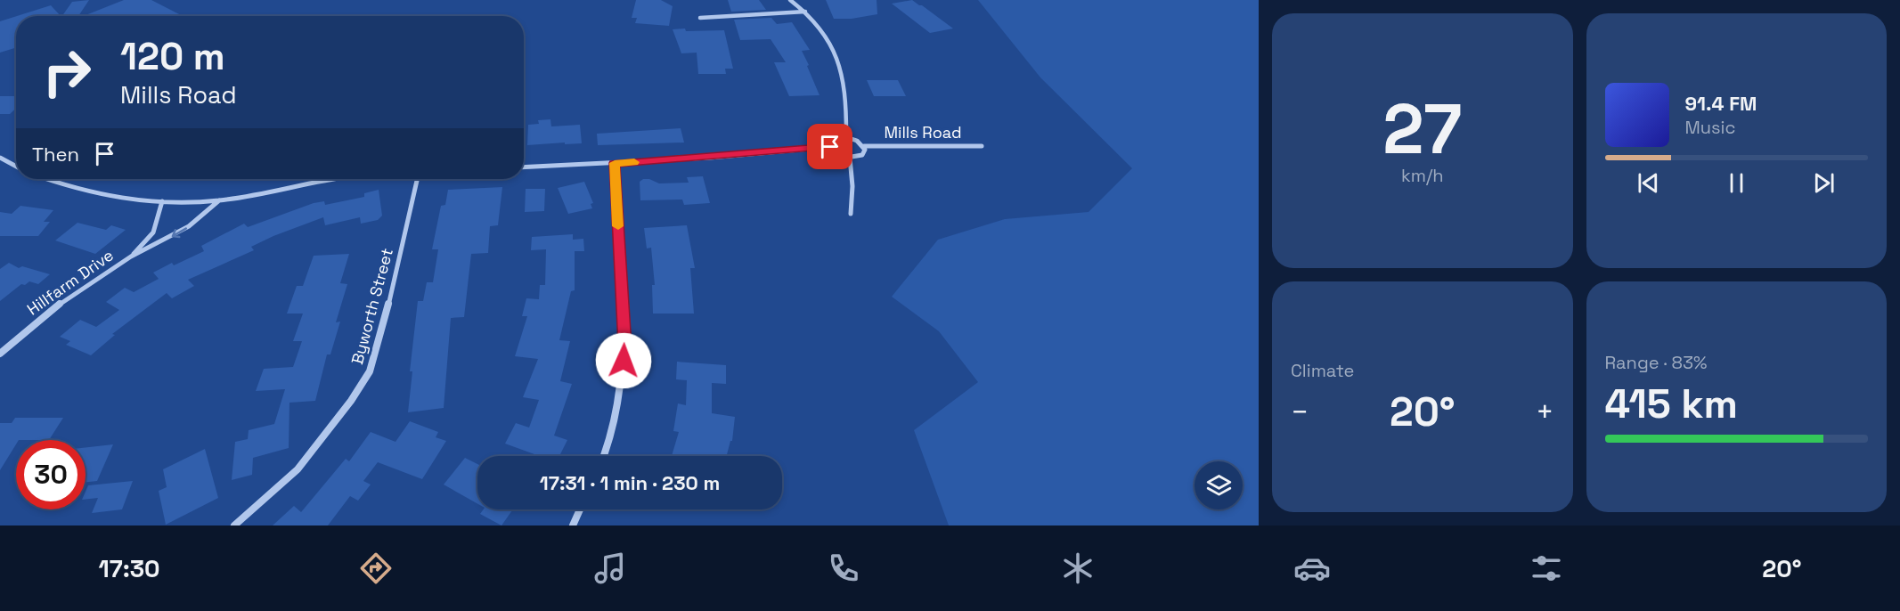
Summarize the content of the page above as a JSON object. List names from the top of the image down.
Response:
{
  "streets": {
    "street": ["Mills Road", "Hillfarm Drive", "Byworth Street"]
  },
  "page": {
    "tile": [
      ["27", "km/h"],
      "Climate",
      ["Range · 83%", "415 km"]
    ],
    "turn": ["120 m", "Mills Road"],
    "song": ["91.4 FM", "Music"],
    "then": "Then",
    "heat": ["−", "20°", "+"],
    "limit": "30",
    "trip": "17:31 · 1 min · 230 m",
    "tabs": ["17:30", "20°"]
  }
}
